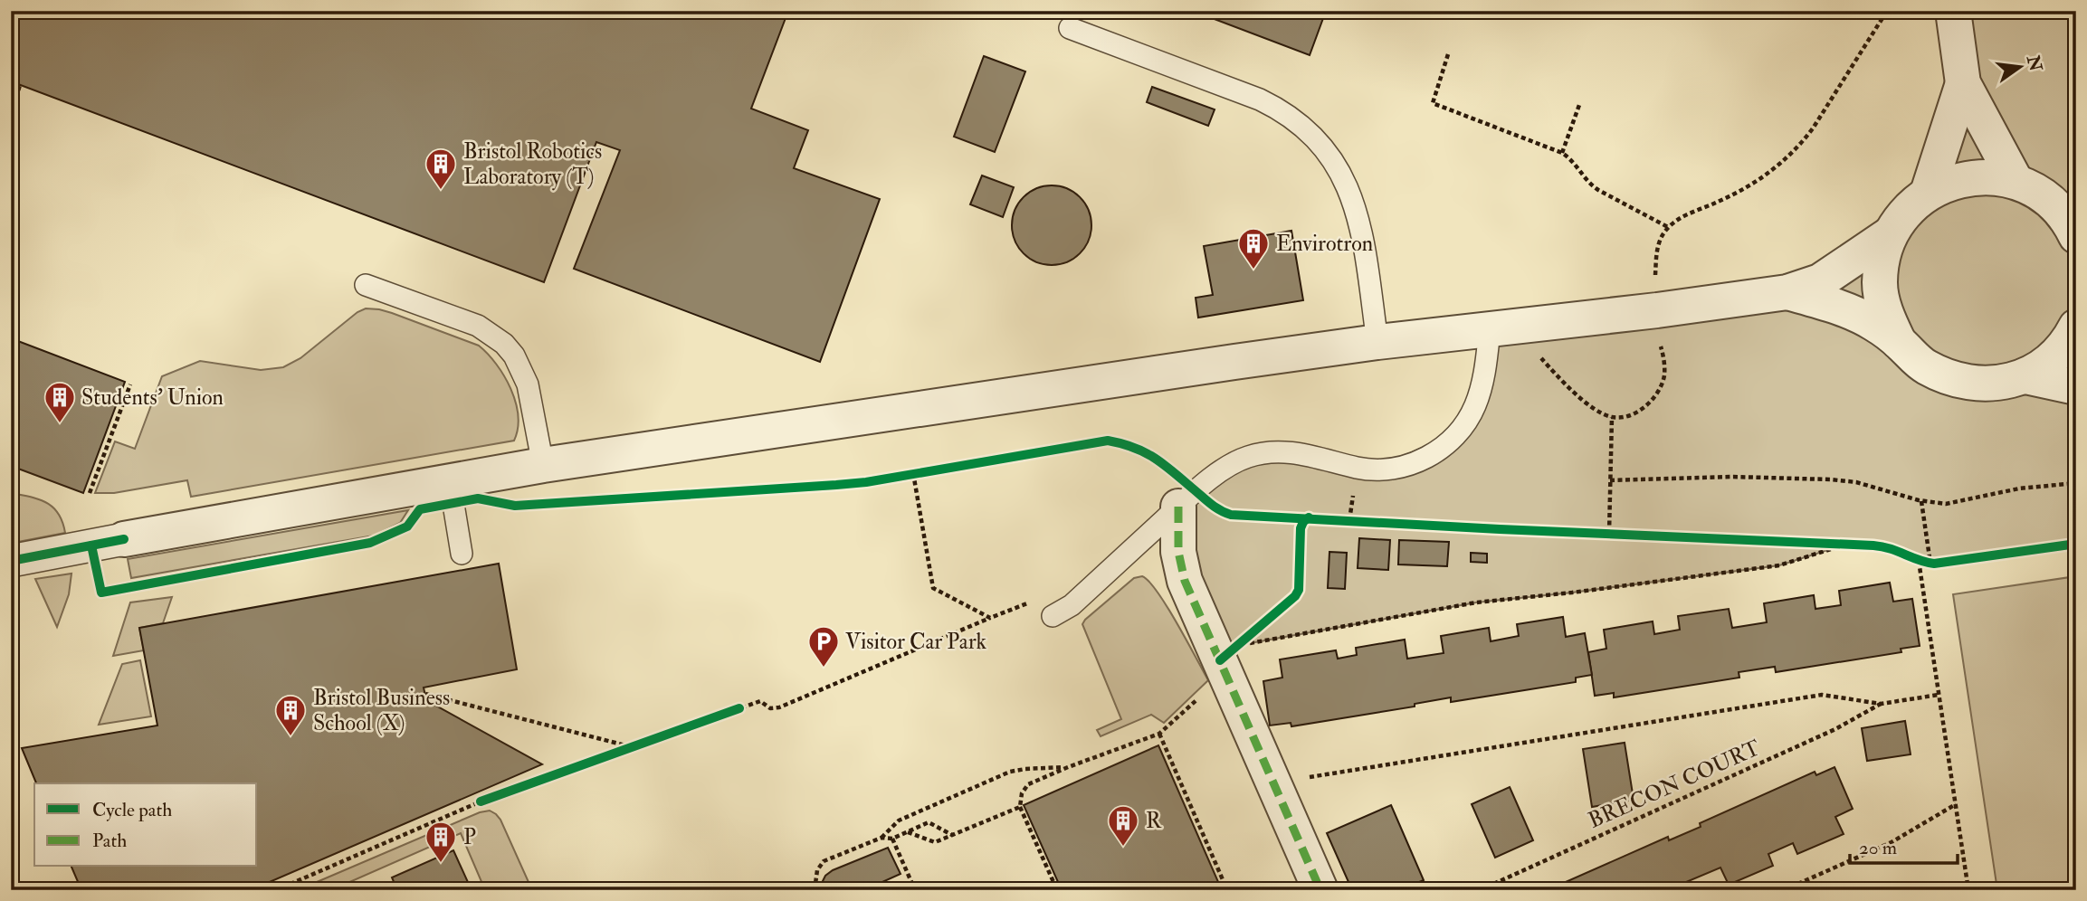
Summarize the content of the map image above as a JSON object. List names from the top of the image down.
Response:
{
  "streets": {
    "path": ["BRECON COURT"]
  },
  "places": {
    "building": [
      "Bristol Robotics Laboratory (T)",
      "Envirotron",
      "Students' Union",
      "Bristol Business School (X)",
      "R",
      "P"
    ],
    "parking": ["Visitor Car Park"]
  },
  "legend": ["Cycle path", "Path"],
  "scale_bar": "20 m",
  "north": "right"
}
